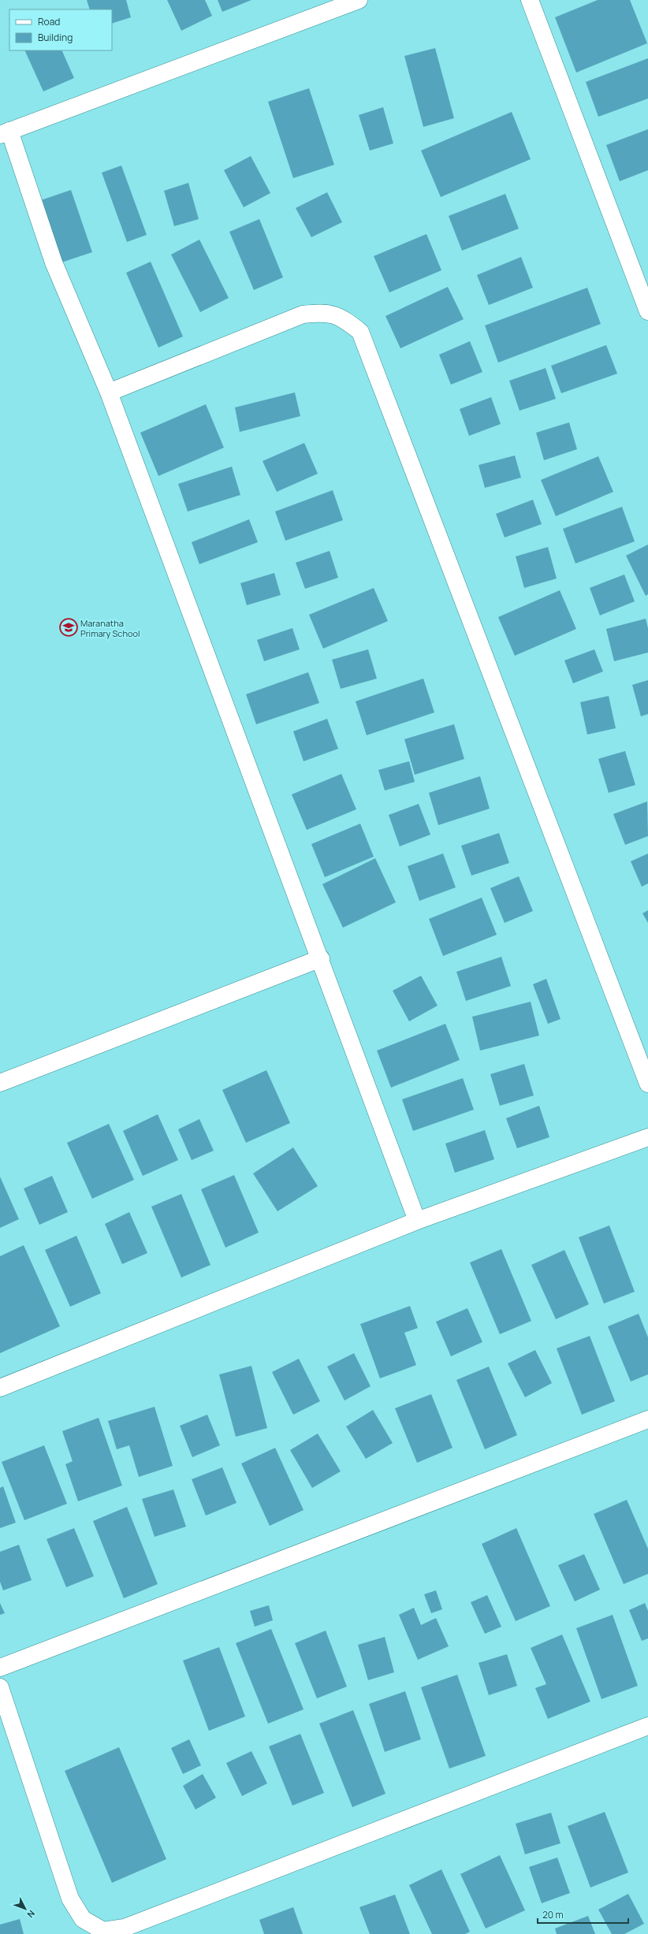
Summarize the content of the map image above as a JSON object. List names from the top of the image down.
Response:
{
  "places": {
    "school or university": ["Maranatha Primary School"]
  },
  "legend": ["Road", "Building"],
  "scale_bar": "20 m",
  "north": "bottom right"
}
